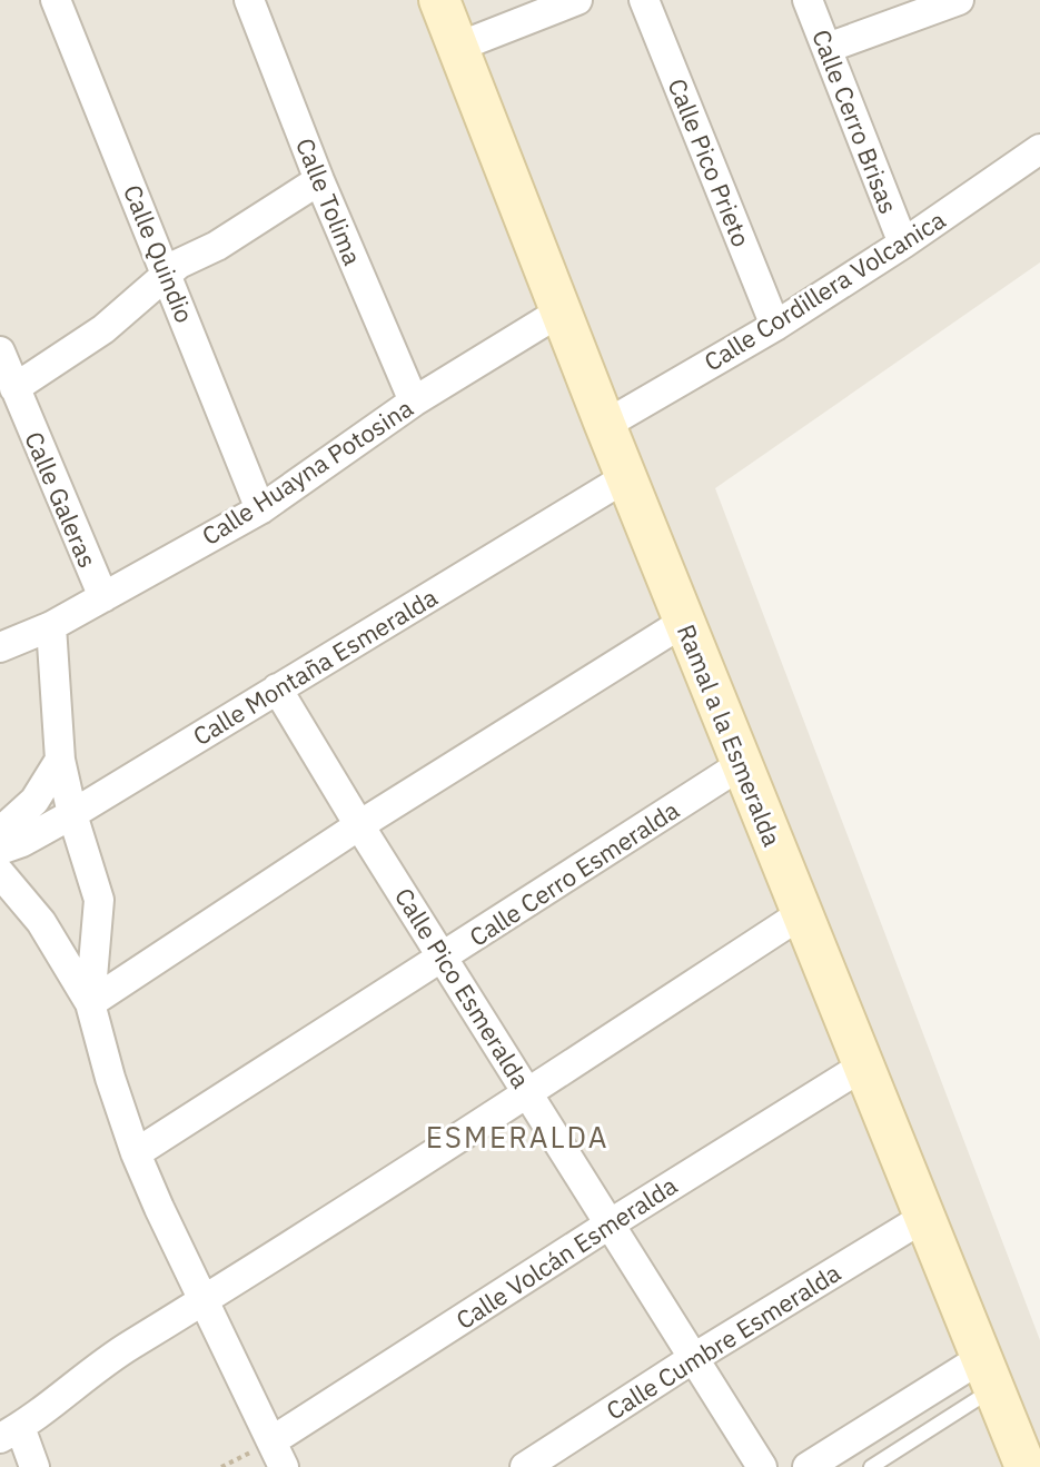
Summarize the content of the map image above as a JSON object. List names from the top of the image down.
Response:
{
  "streets": {
    "street": [
      "Calle Cerro Brisas",
      "Calle Pico Prieto",
      "Calle Tolima",
      "Calle Quindio",
      "Calle Cordillera Volcanica",
      "Calle Huayna Potosina",
      "Calle Galeras",
      "Calle Montaña Esmeralda",
      "Ramal a la Esmeralda",
      "Calle Cerro Esmeralda",
      "Calle Pico Esmeralda",
      "Calle Volcán Esmeralda",
      "Calle Cumbre Esmeralda"
    ]
  },
  "crossings": [
    ["Calle Cerro Brisas", "Calle Cordillera Volcanica"],
    ["Calle Pico Prieto", "Calle Cordillera Volcanica"],
    ["Calle Tolima", "Calle Huayna Potosina"],
    ["Calle Quindio", "Calle Huayna Potosina"],
    ["Calle Cordillera Volcanica", "Ramal a la Esmeralda"],
    ["Calle Huayna Potosina", "Calle Galeras"],
    ["Calle Huayna Potosina", "Ramal a la Esmeralda"],
    ["Calle Montaña Esmeralda", "Ramal a la Esmeralda"],
    ["Calle Montaña Esmeralda", "Calle Pico Esmeralda"],
    ["Ramal a la Esmeralda", "Calle Cerro Esmeralda"],
    ["Ramal a la Esmeralda", "Calle Volcán Esmeralda"],
    ["Ramal a la Esmeralda", "Calle Cumbre Esmeralda"],
    ["Calle Cerro Esmeralda", "Calle Pico Esmeralda"],
    ["Calle Pico Esmeralda", "Calle Volcán Esmeralda"],
    ["Calle Pico Esmeralda", "Calle Cumbre Esmeralda"]
  ],
  "districts": ["ESMERALDA"]
}
